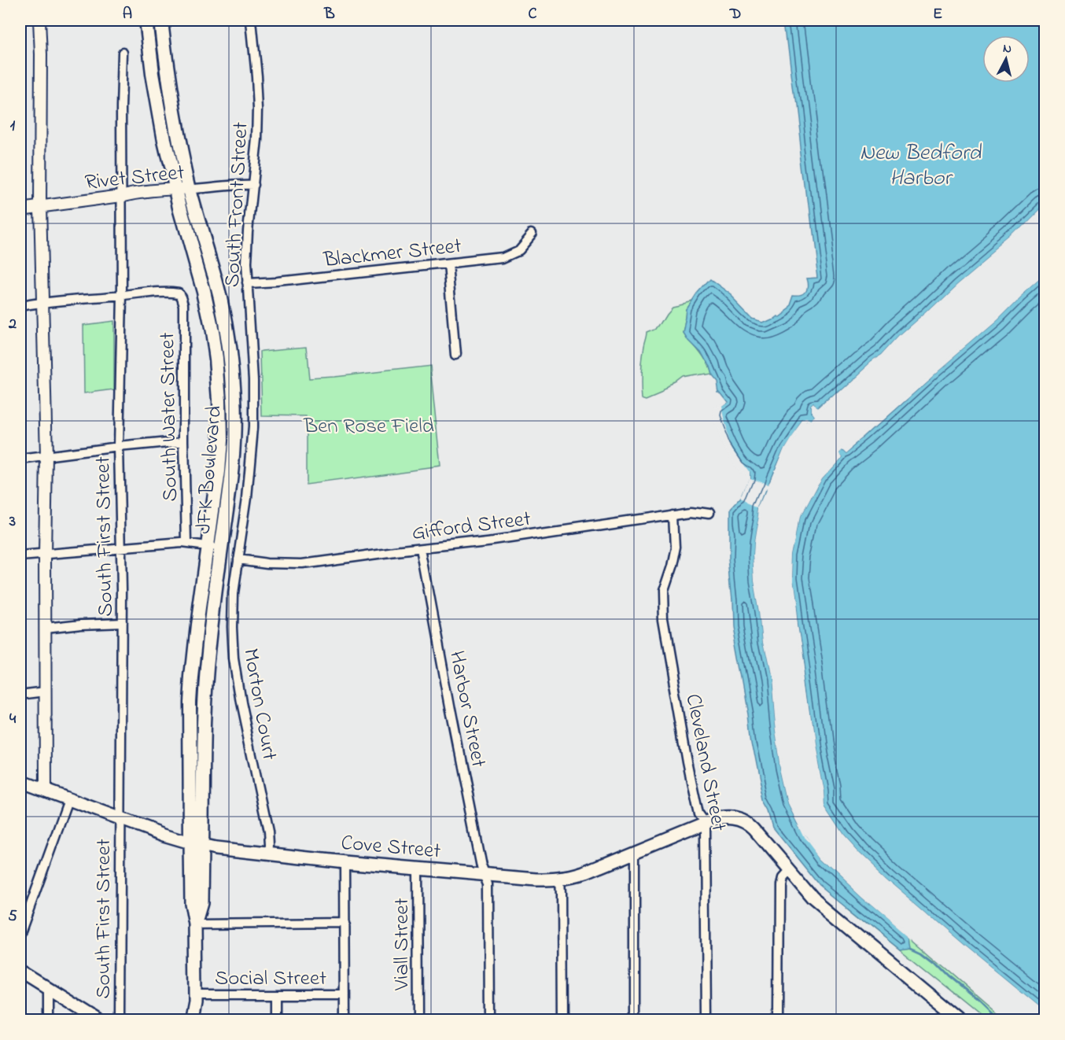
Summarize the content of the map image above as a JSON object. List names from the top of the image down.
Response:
{
  "streets": {
    "main road": ["JFK Boulevard", "Cove Street"],
    "street": [
      "Rivet Street",
      "South Front Street",
      "Blackmer Street",
      "South Water Street",
      "Gifford Street",
      "South First Street",
      "Morton Court",
      "Harbor Street",
      "Cleveland Street",
      "Viall Street",
      "Social Street"
    ]
  },
  "crossings": [
    ["Rivet Street", "South Front Street"],
    ["Rivet Street", "JFK Boulevard"],
    ["Rivet Street", "South First Street"],
    ["South Front Street", "Blackmer Street"],
    ["South Front Street", "Gifford Street"],
    ["South Front Street", "Morton Court"],
    ["South Water Street", "South First Street"],
    ["JFK Boulevard", "Cove Street"],
    ["Gifford Street", "Morton Court"],
    ["Gifford Street", "Harbor Street"],
    ["Gifford Street", "Cleveland Street"],
    ["South First Street", "Cove Street"],
    ["Morton Court", "Cove Street"],
    ["Harbor Street", "Cove Street"],
    ["Cleveland Street", "Cove Street"],
    ["Cove Street", "Viall Street"]
  ],
  "water": ["New Bedford Harbor"],
  "parks": ["Ben Rose Field"],
  "north": "top",
  "grid": {
    "columns": [
      "A",
      "B",
      "C",
      "D",
      "E"
    ],
    "rows": [
      "1",
      "2",
      "3",
      "4",
      "5"
    ]
  }
}
